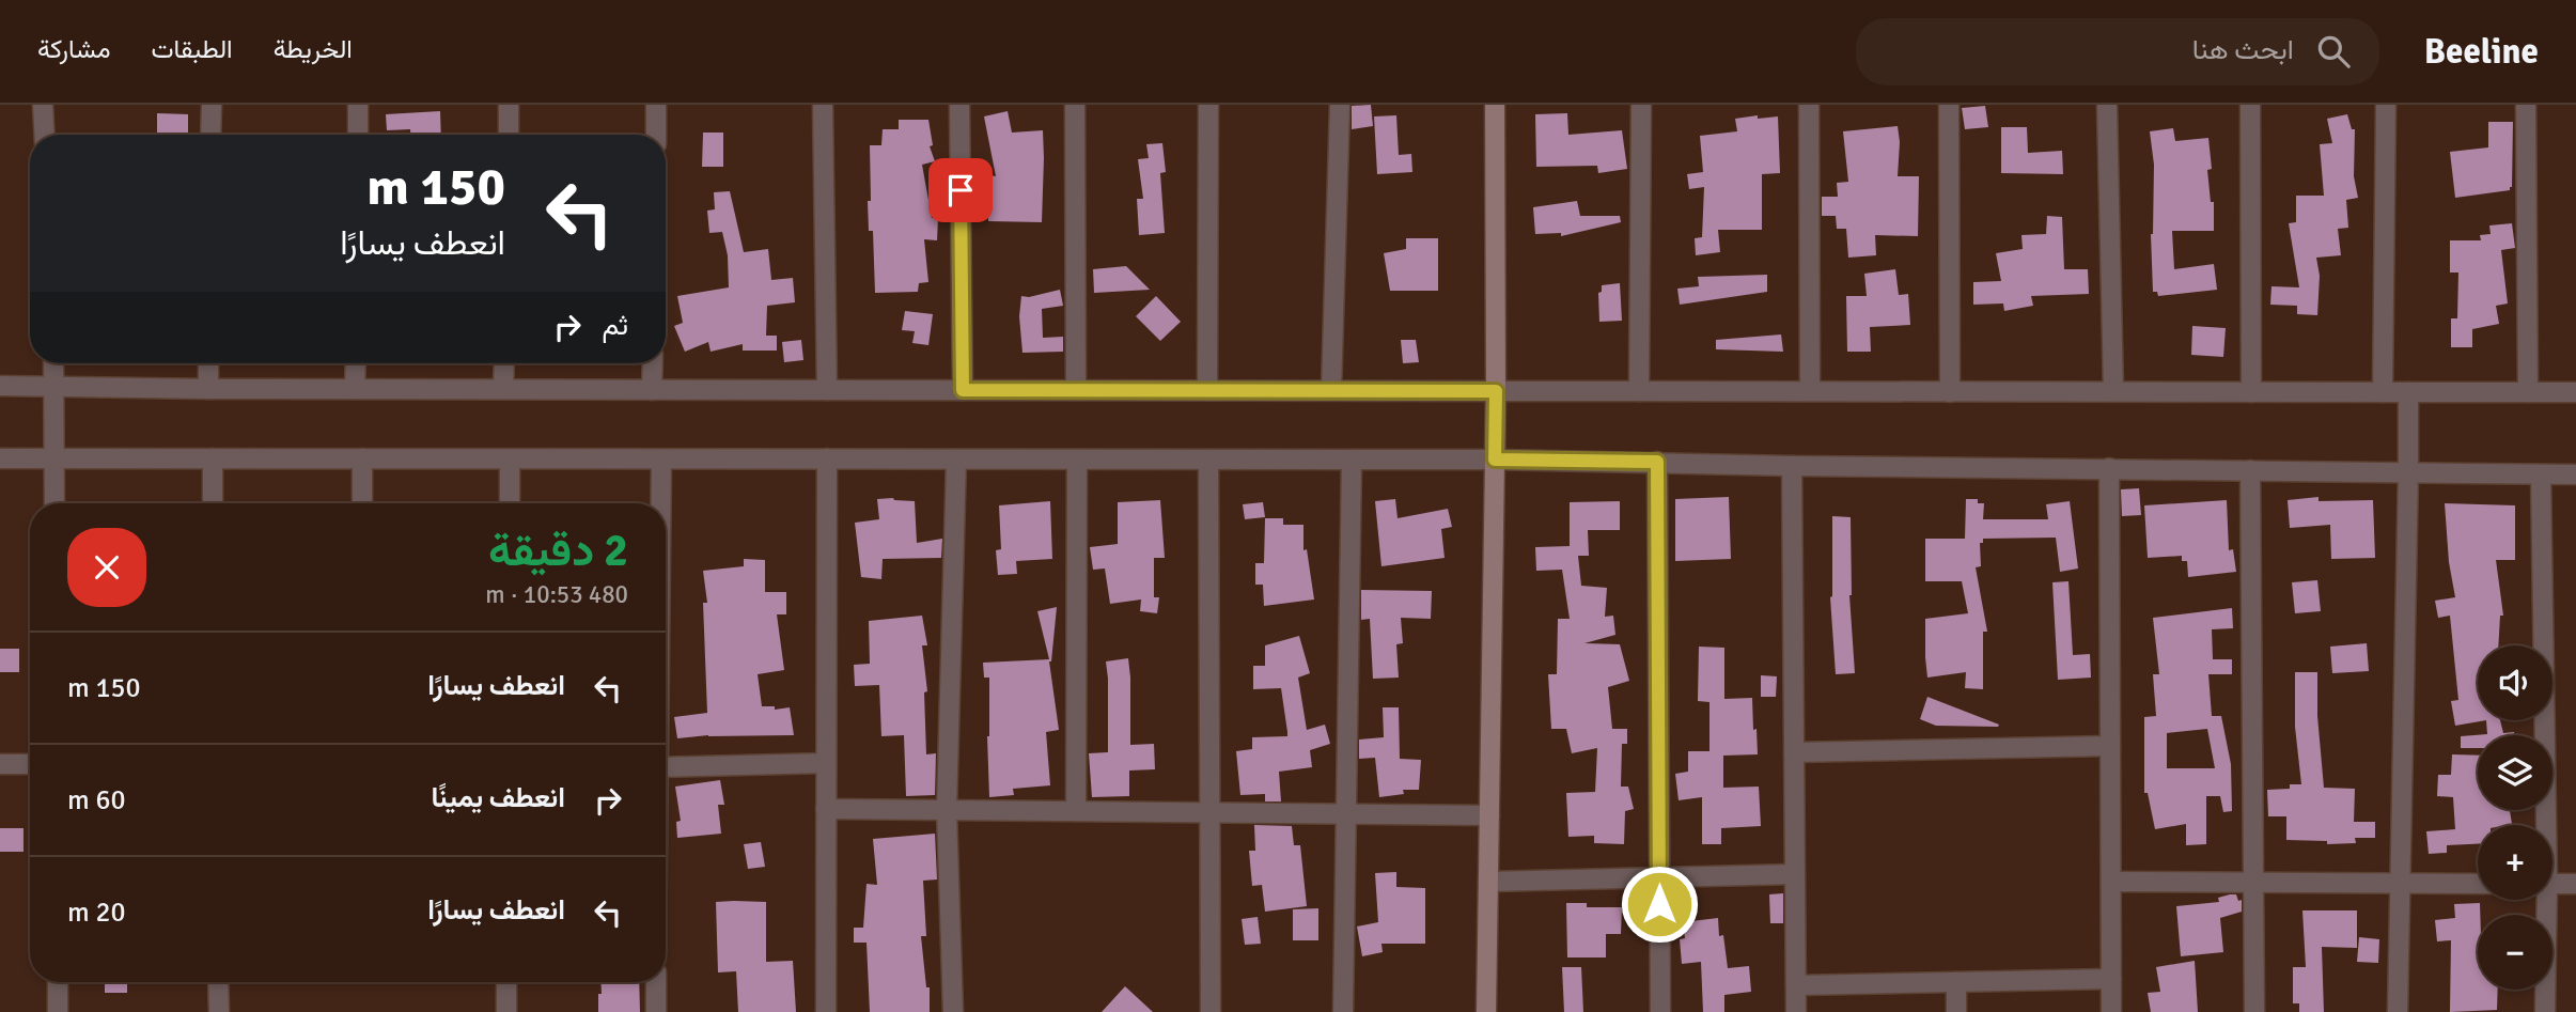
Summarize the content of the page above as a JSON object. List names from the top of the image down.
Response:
{
  "page": {
    "header": "Beeline",
    "search": "ابحث هنا",
    "nav": ["الخريطة", "الطبقات", "مشاركة"],
    "turn": ["150 m", "انعطف يسارًا"],
    "then": "ثم",
    "heading": ["2 دقيقة", "480 m · 10:53"],
    "list": [
      {
        "name": "انعطف يسارًا",
        "value": "150 m"
      },
      {
        "name": "انعطف يمينًا",
        "value": "60 m"
      },
      {
        "name": "انعطف يسارًا",
        "value": "20 m"
      }
    ],
    "map_buttons": ["+", "−"]
  }
}
